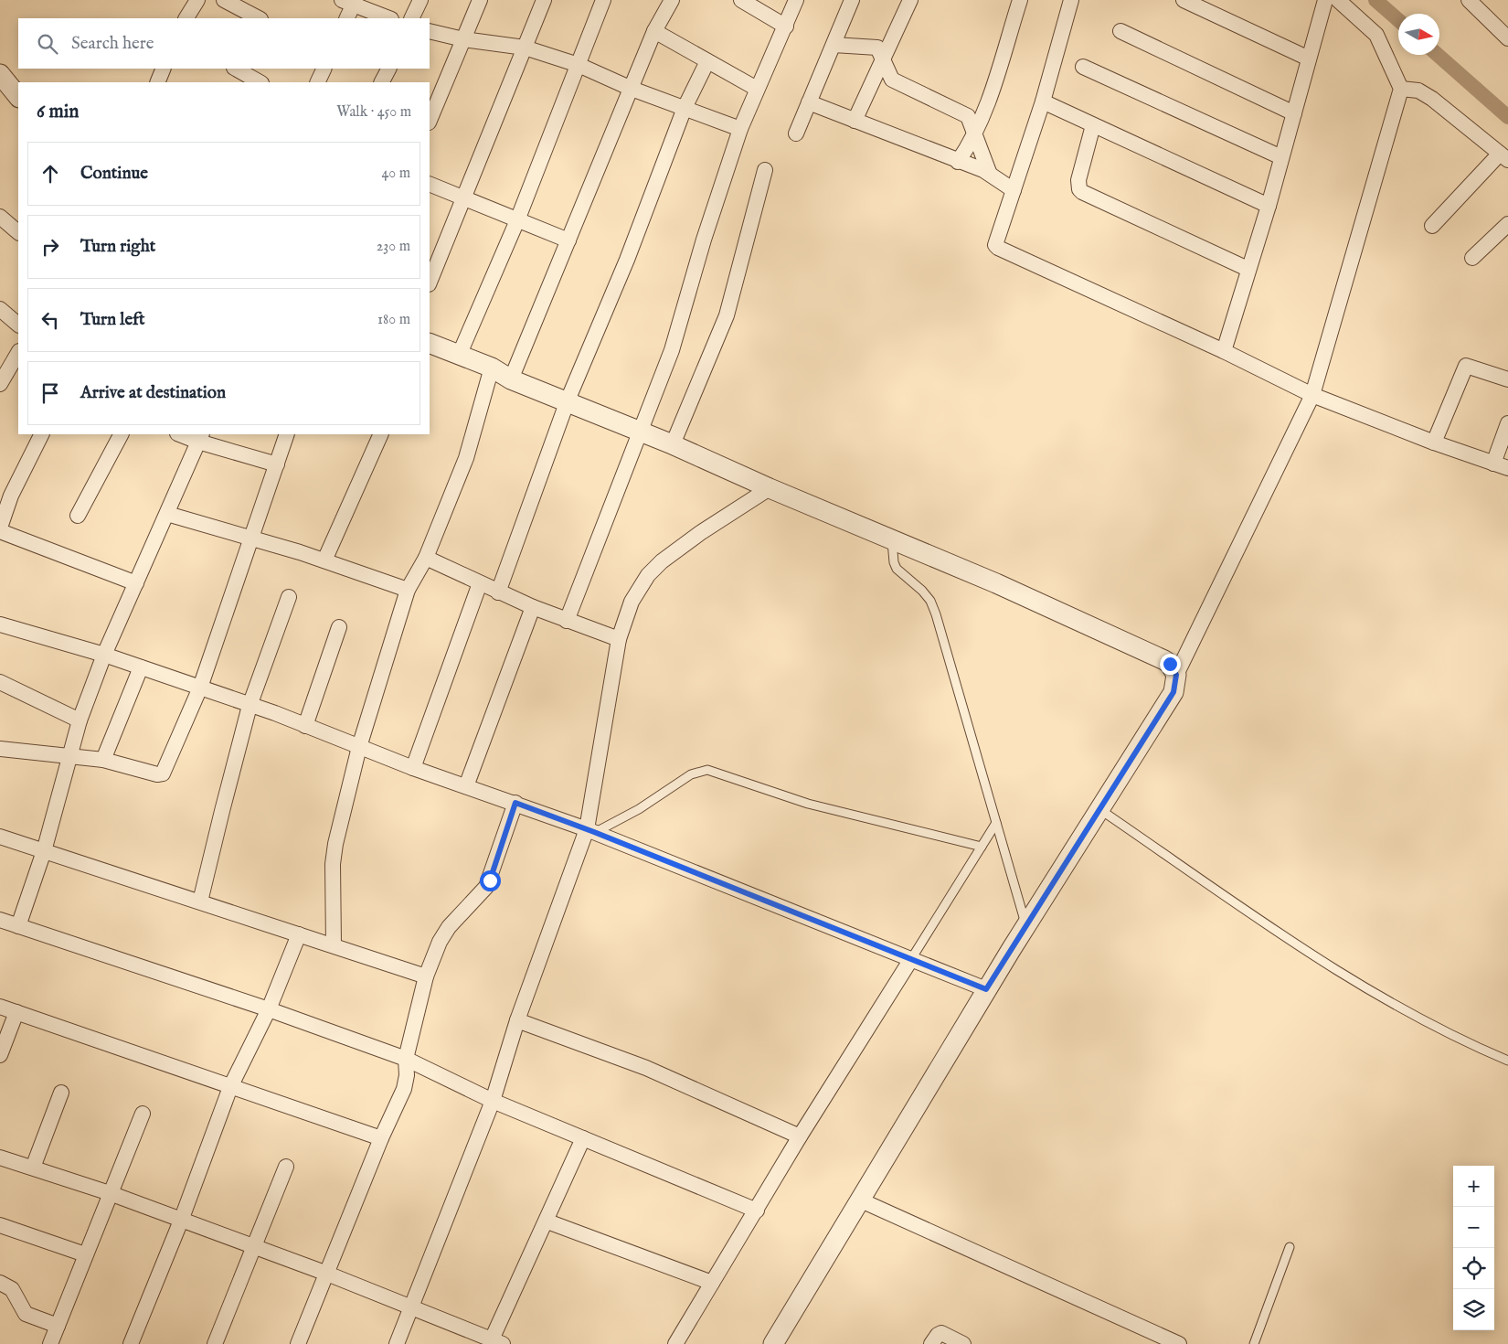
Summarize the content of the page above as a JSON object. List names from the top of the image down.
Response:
{
  "north": "right",
  "page": {
    "search": "Search here",
    "heading": ["6 min", "Walk · 450 m"],
    "list": [
      ["Continue", "40 m"],
      ["Turn right", "230 m"],
      ["Turn left", "180 m"],
      "Arrive at destination"
    ],
    "map_buttons": ["+", "−"]
  }
}
